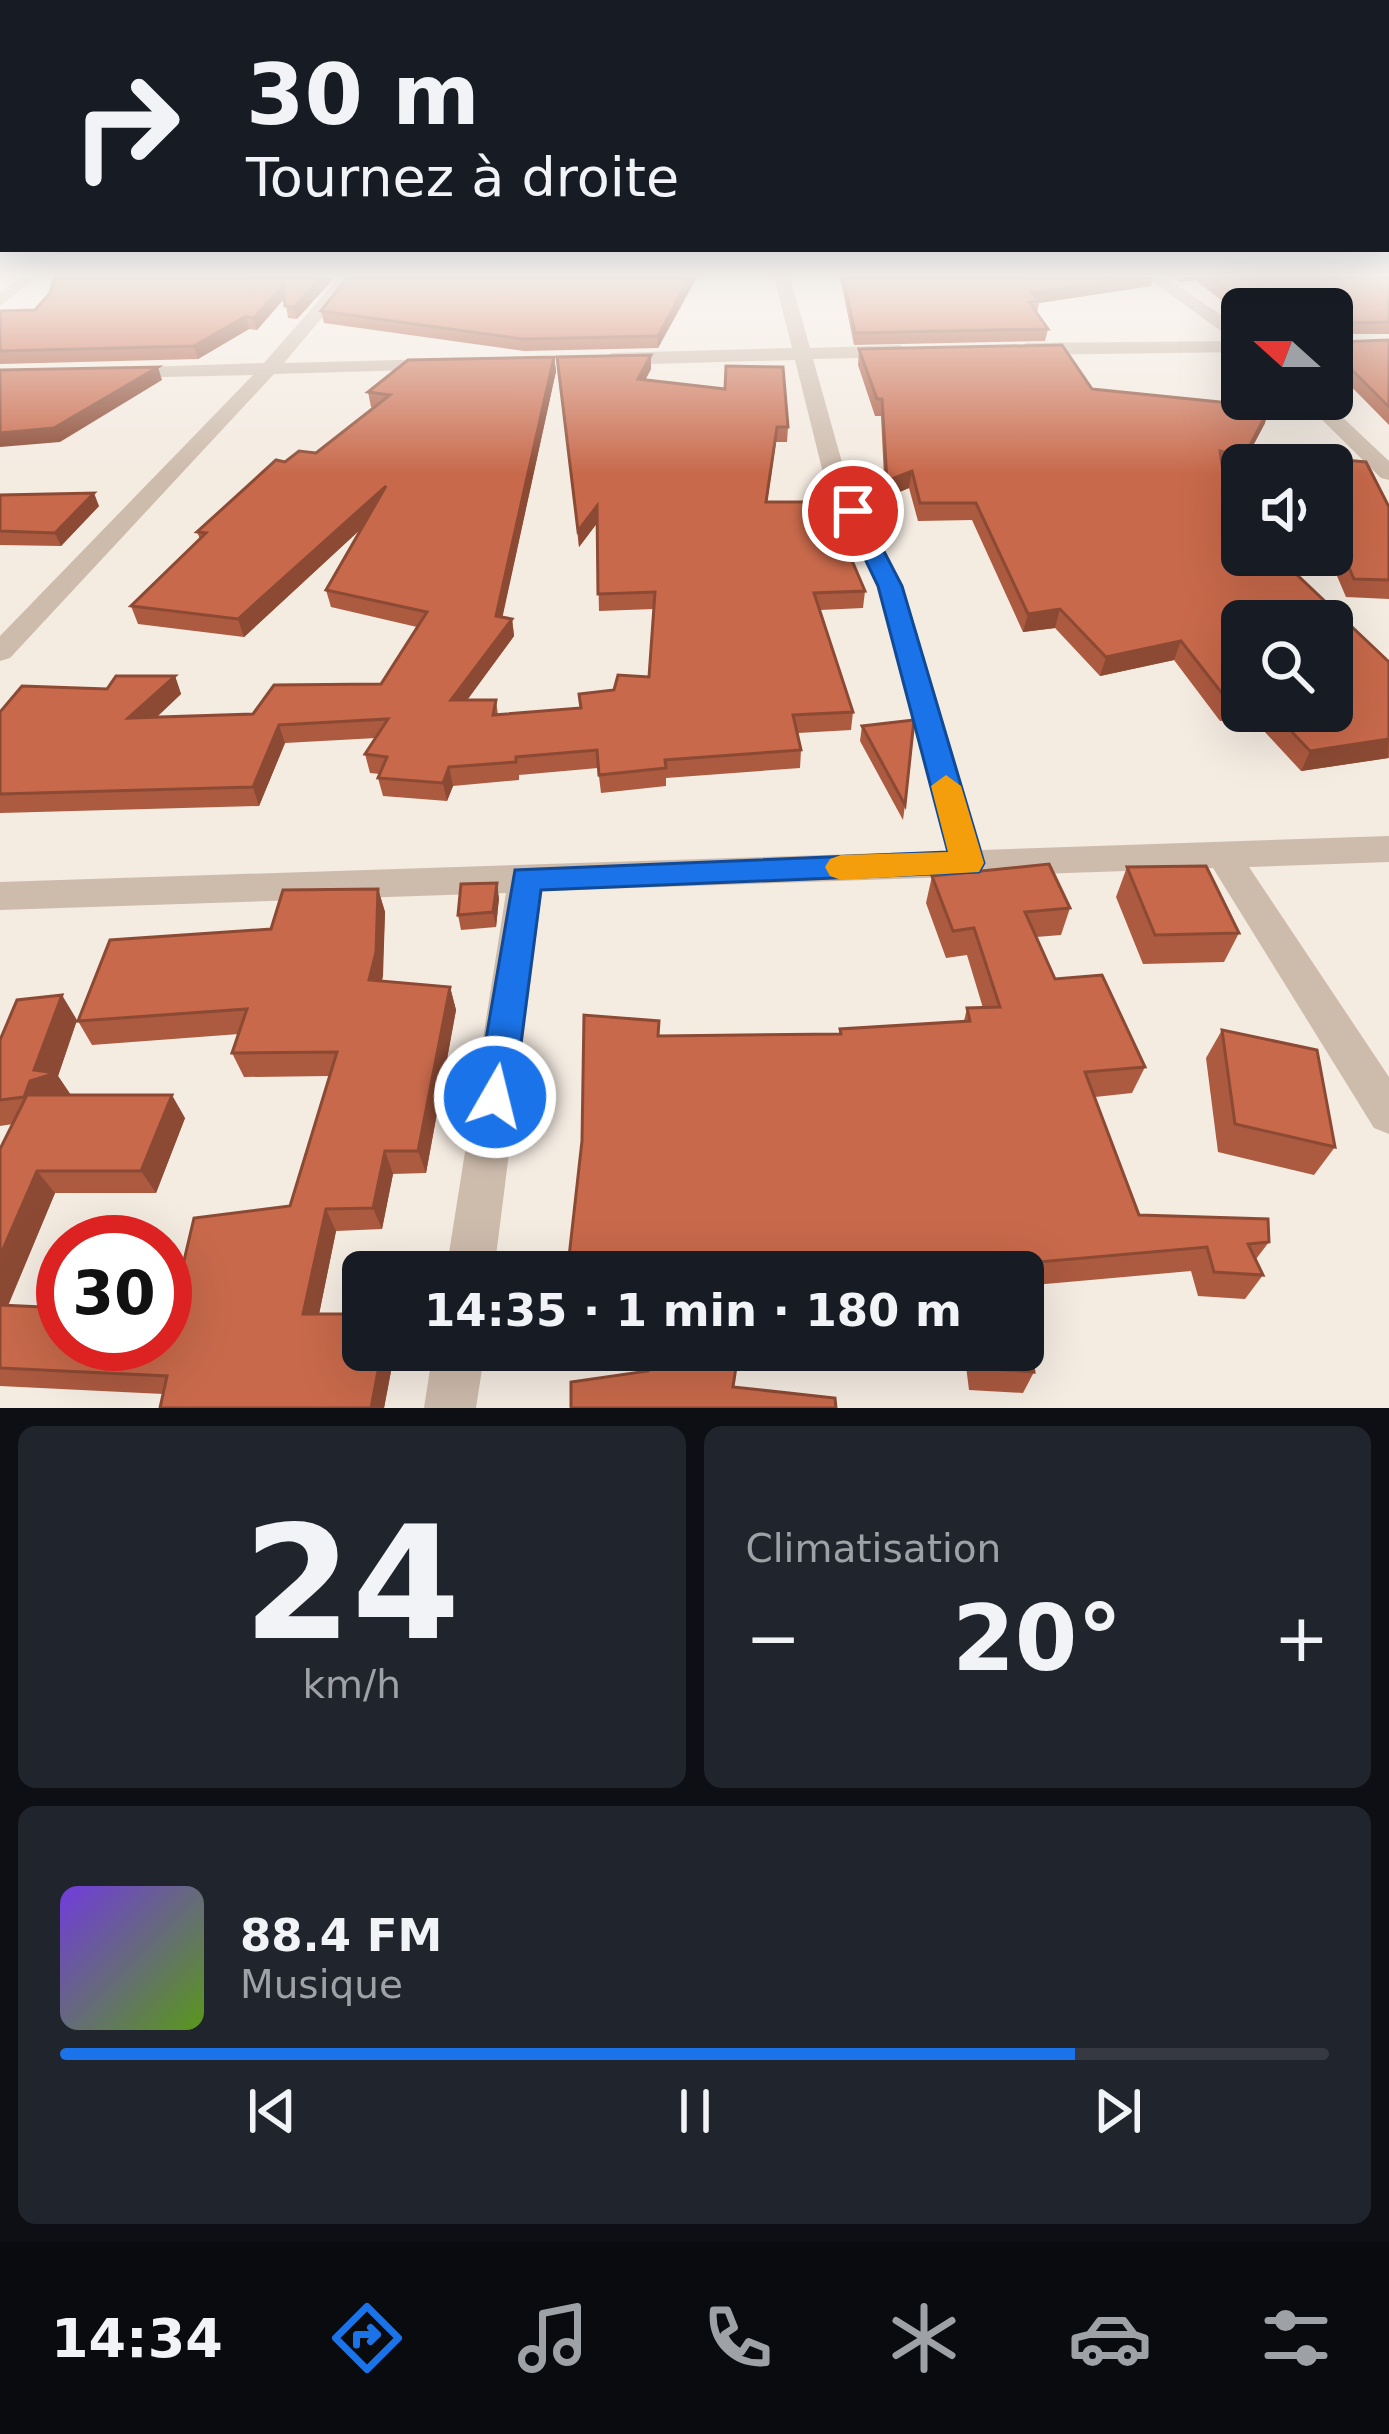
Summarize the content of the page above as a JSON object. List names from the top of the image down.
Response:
{
  "north": "left",
  "page": {
    "turn": ["30 m", "Tournez à droite"],
    "limit": "30",
    "trip": "14:35 · 1 min · 180 m",
    "tile": [
      ["24", "km/h"],
      "Climatisation"
    ],
    "heat": ["−", "20°", "+"],
    "song": ["88.4 FM", "Musique"],
    "tabs": "14:34"
  }
}
